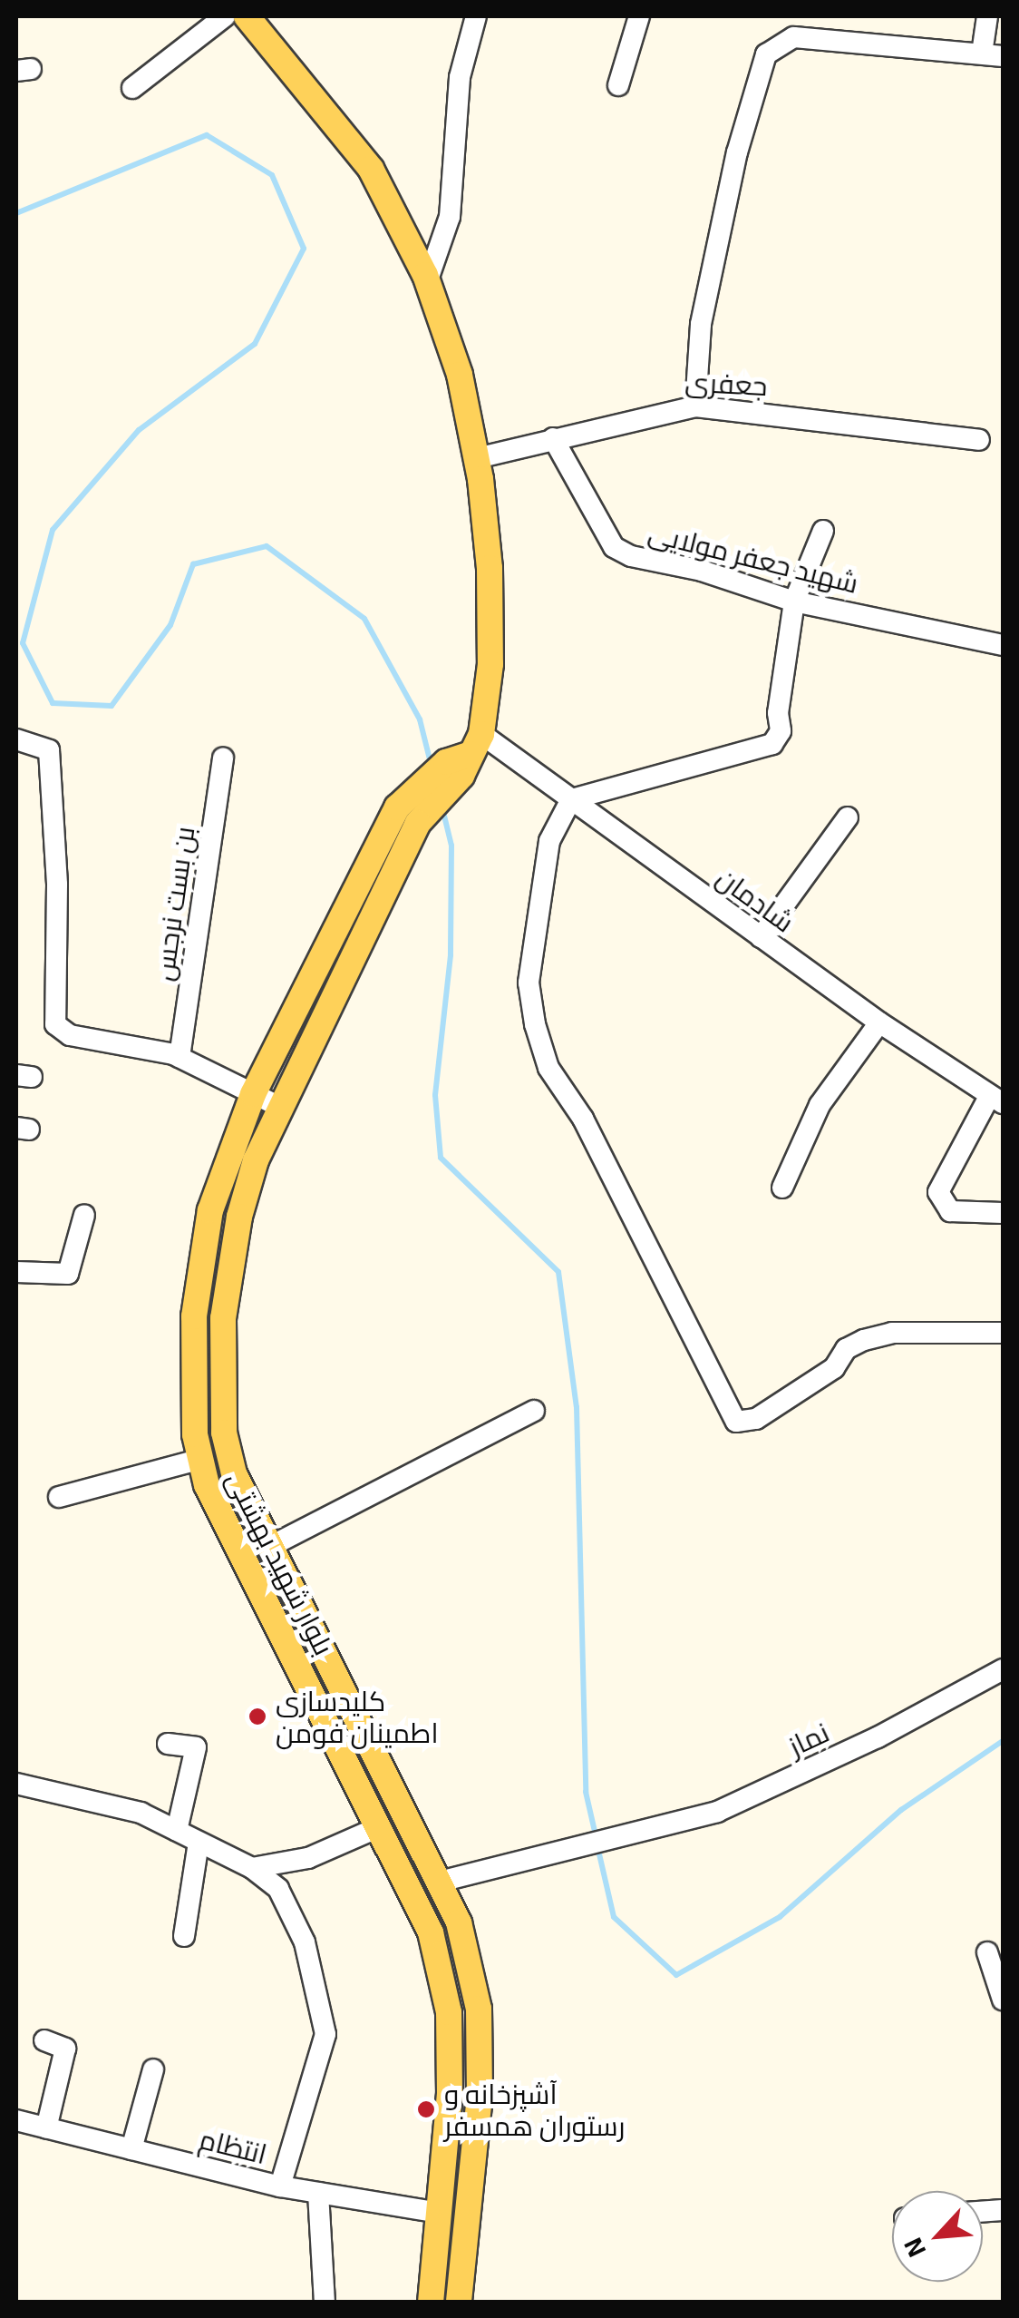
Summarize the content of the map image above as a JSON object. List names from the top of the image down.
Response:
{
  "streets": {
    "main road": ["بلوار شهید بهشتی"],
    "street": [
      "جعفری",
      "شهید جعفر مولایی",
      "شادمان",
      "بن بست نرجس",
      "نماز",
      "انتظام"
    ]
  },
  "crossings": [
    ["جعفری", "شهید جعفر مولایی"],
    ["شادمان", "بلوار شهید بهشتی"],
    ["بلوار شهید بهشتی", "نماز"],
    ["بلوار شهید بهشتی", "انتظام"]
  ],
  "places": ["کلیدسازی اطمینان فومن", "آشپزخانه و رستوران همسفر"],
  "north": "bottom left"
}
